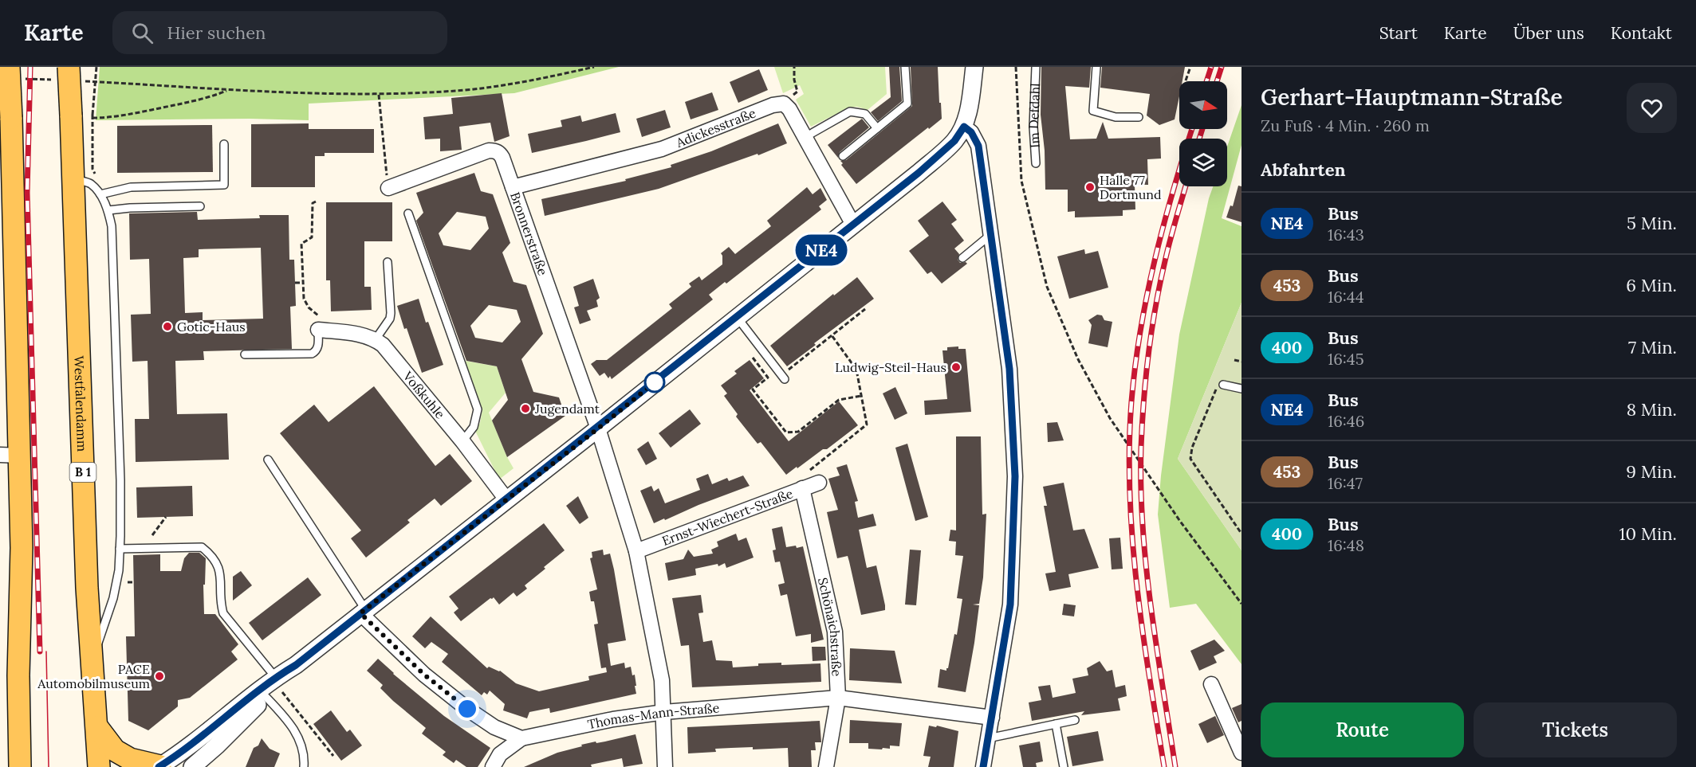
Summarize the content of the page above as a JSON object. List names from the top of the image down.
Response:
{
  "streets": {
    "main road": ["Westfalendamm", "B 1"],
    "street": [
      "Adickesstraße",
      "Bronnerstraße",
      "Voßkuhle",
      "Ernst-Wiechert-Straße",
      "Schönaichstraße",
      "Thomas-Mann-Straße"
    ],
    "lane": ["Im Defdahl"]
  },
  "crossings": [
    ["Adickesstraße", "Bronnerstraße"],
    ["Bronnerstraße", "Ernst-Wiechert-Straße"],
    ["Bronnerstraße", "Thomas-Mann-Straße"],
    ["Ernst-Wiechert-Straße", "Schönaichstraße"],
    ["Schönaichstraße", "Thomas-Mann-Straße"]
  ],
  "places": [
    "Halle 77 Dortmund",
    "Gotic-Haus",
    "Ludwig-Steil-Haus",
    "Jugendamt",
    "PACE Automobilmuseum"
  ],
  "lines": ["bus line NE4"],
  "north": "right",
  "page": {
    "header": "Karte",
    "search": "Hier suchen",
    "nav": [
      "Start",
      "Karte",
      "Über uns",
      "Kontakt"
    ],
    "on_map": "NE4",
    "heading": [
      ["Gerhart-Hauptmann-Straße", "Zu Fuß · 4 Min. · 260 m"],
      "Abfahrten"
    ],
    "list": [
      {
        "mark": "NE4",
        "name": "Bus",
        "note": "16:43",
        "value": "5 Min."
      },
      {
        "mark": "453",
        "name": "Bus",
        "note": "16:44",
        "value": "6 Min."
      },
      {
        "mark": "400",
        "name": "Bus",
        "note": "16:45",
        "value": "7 Min."
      },
      {
        "mark": "NE4",
        "name": "Bus",
        "note": "16:46",
        "value": "8 Min."
      },
      {
        "mark": "453",
        "name": "Bus",
        "note": "16:47",
        "value": "9 Min."
      },
      {
        "mark": "400",
        "name": "Bus",
        "note": "16:48",
        "value": "10 Min."
      }
    ],
    "buttons": ["Route", "Tickets"]
  }
}
